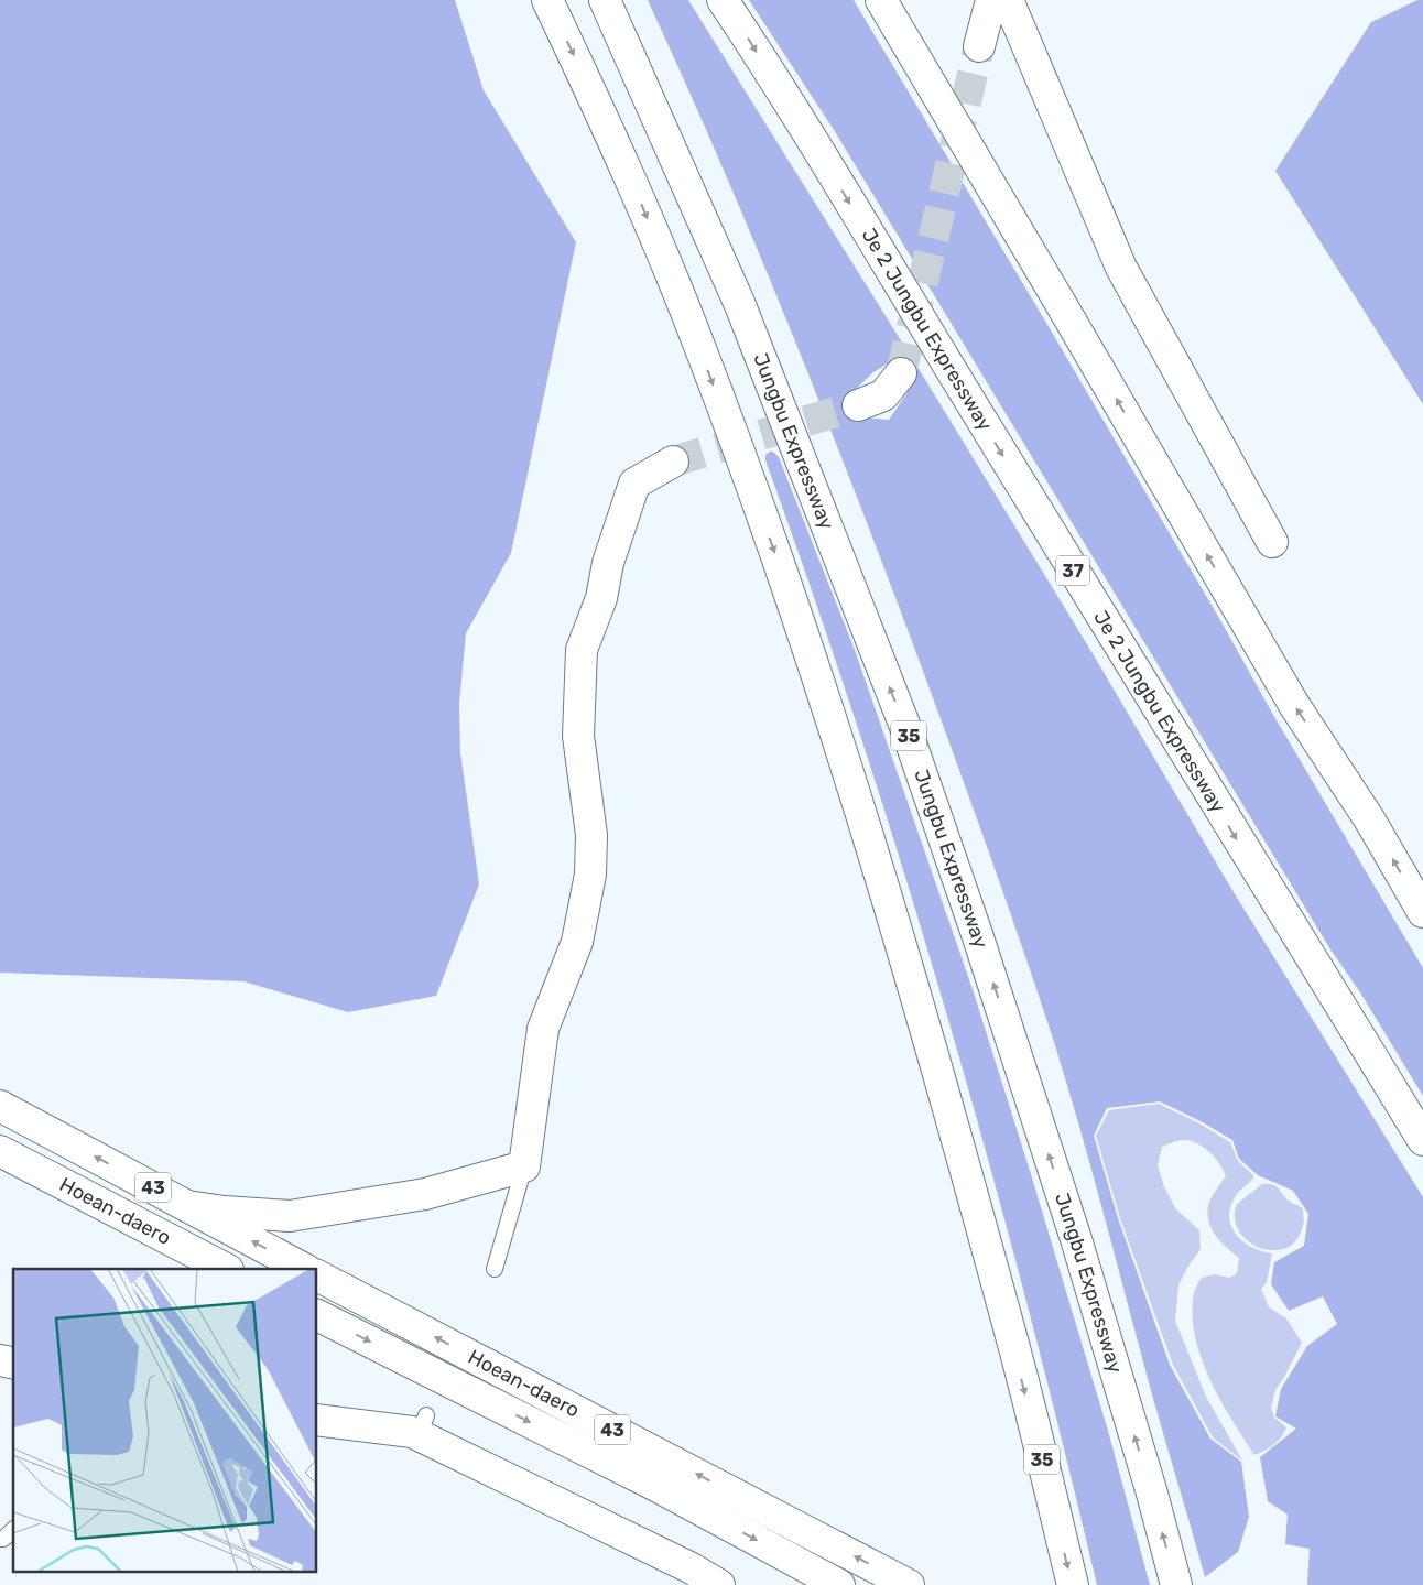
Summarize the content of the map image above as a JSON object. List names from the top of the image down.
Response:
{
  "streets": {
    "main road": [
      "Je 2 Jungbu Expressway",
      "Jungbu Expressway",
      "37",
      "35",
      "43",
      "Hoean-daero"
    ]
  }
}
